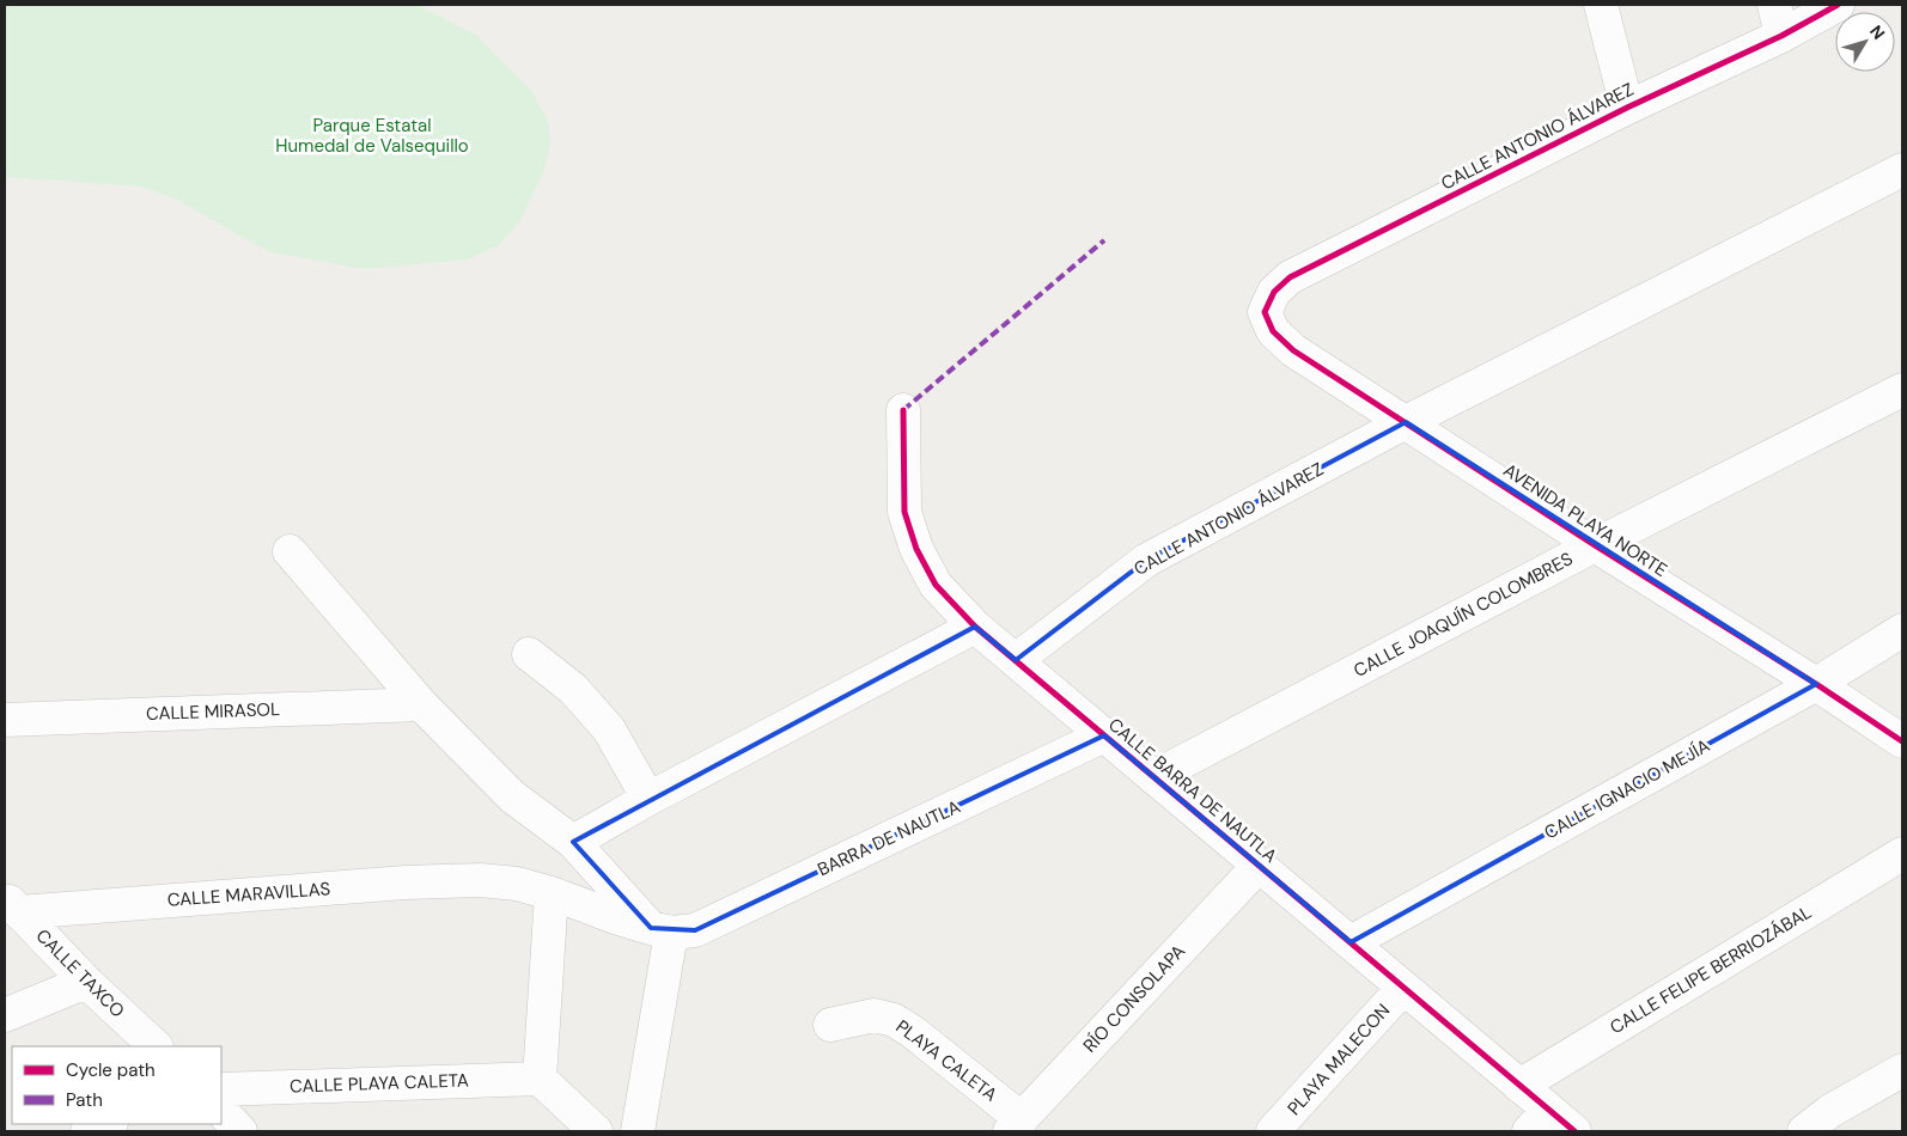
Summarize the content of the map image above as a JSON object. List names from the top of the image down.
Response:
{
  "streets": {
    "street": [
      "CALLE ANTONIO ÁLVAREZ",
      "AVENIDA PLAYA NORTE",
      "CALLE JOAQUÍN COLOMBRES",
      "CALLE MIRASOL",
      "CALLE IGNACIO MEJÍA",
      "CALLE BARRA DE NAUTLA",
      "BARRA DE NAUTLA",
      "CALLE MARAVILLAS",
      "CALLE FELIPE BERRIOZÁBAL",
      "CALLE TAXCO",
      "RÍO CONSOLAPA",
      "PLAYA MALECON",
      "PLAYA CALETA",
      "CALLE PLAYA CALETA"
    ]
  },
  "crossings": [
    ["CALLE ANTONIO ÁLVAREZ", "AVENIDA PLAYA NORTE"],
    ["CALLE ANTONIO ÁLVAREZ", "CALLE BARRA DE NAUTLA"],
    ["AVENIDA PLAYA NORTE", "CALLE JOAQUÍN COLOMBRES"],
    ["AVENIDA PLAYA NORTE", "CALLE IGNACIO MEJÍA"],
    ["CALLE JOAQUÍN COLOMBRES", "CALLE BARRA DE NAUTLA"],
    ["CALLE IGNACIO MEJÍA", "CALLE BARRA DE NAUTLA"],
    ["CALLE BARRA DE NAUTLA", "BARRA DE NAUTLA"],
    ["CALLE BARRA DE NAUTLA", "CALLE FELIPE BERRIOZÁBAL"],
    ["CALLE BARRA DE NAUTLA", "RÍO CONSOLAPA"],
    ["CALLE BARRA DE NAUTLA", "PLAYA MALECON"],
    ["BARRA DE NAUTLA", "CALLE MARAVILLAS"],
    ["CALLE MARAVILLAS", "CALLE TAXCO"],
    ["RÍO CONSOLAPA", "PLAYA CALETA"]
  ],
  "parks": ["Parque Estatal Humedal de Valsequillo"],
  "legend": ["Cycle path", "Path"],
  "north": "top right"
}
